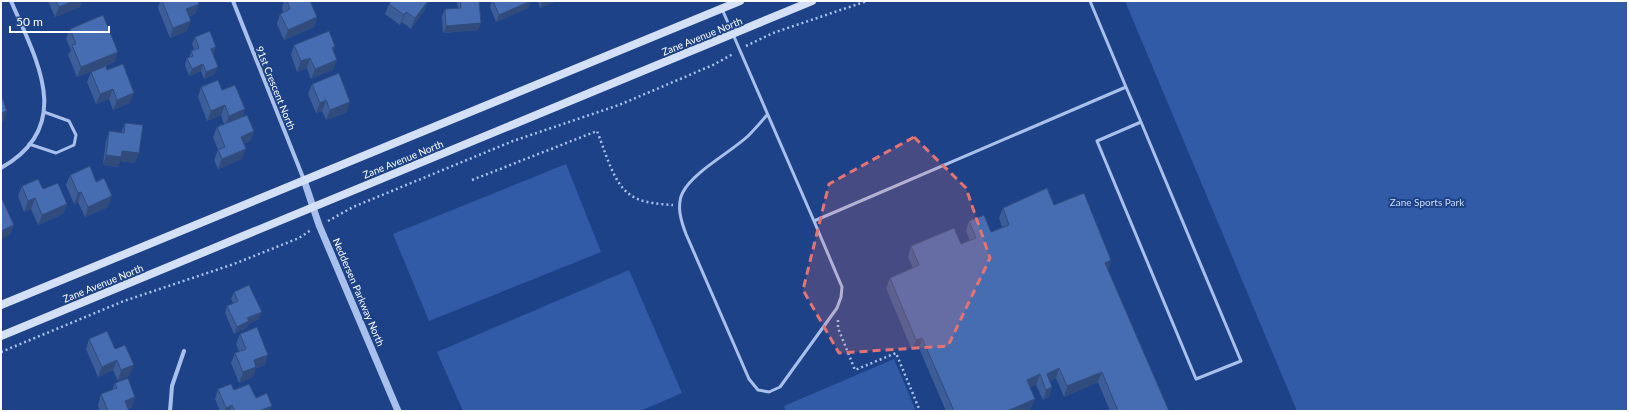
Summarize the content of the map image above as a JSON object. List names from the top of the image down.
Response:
{
  "streets": {
    "main road": ["Zane Avenue North"],
    "street": ["91st Crescent North", "Neddersen Parkway North"]
  },
  "crossings": [
    ["Zane Avenue North", "91st Crescent North"],
    ["Zane Avenue North", "Neddersen Parkway North"],
    ["91st Crescent North", "Neddersen Parkway North"]
  ],
  "parks": ["Zane Sports Park"],
  "scale_bar": "50 m"
}
